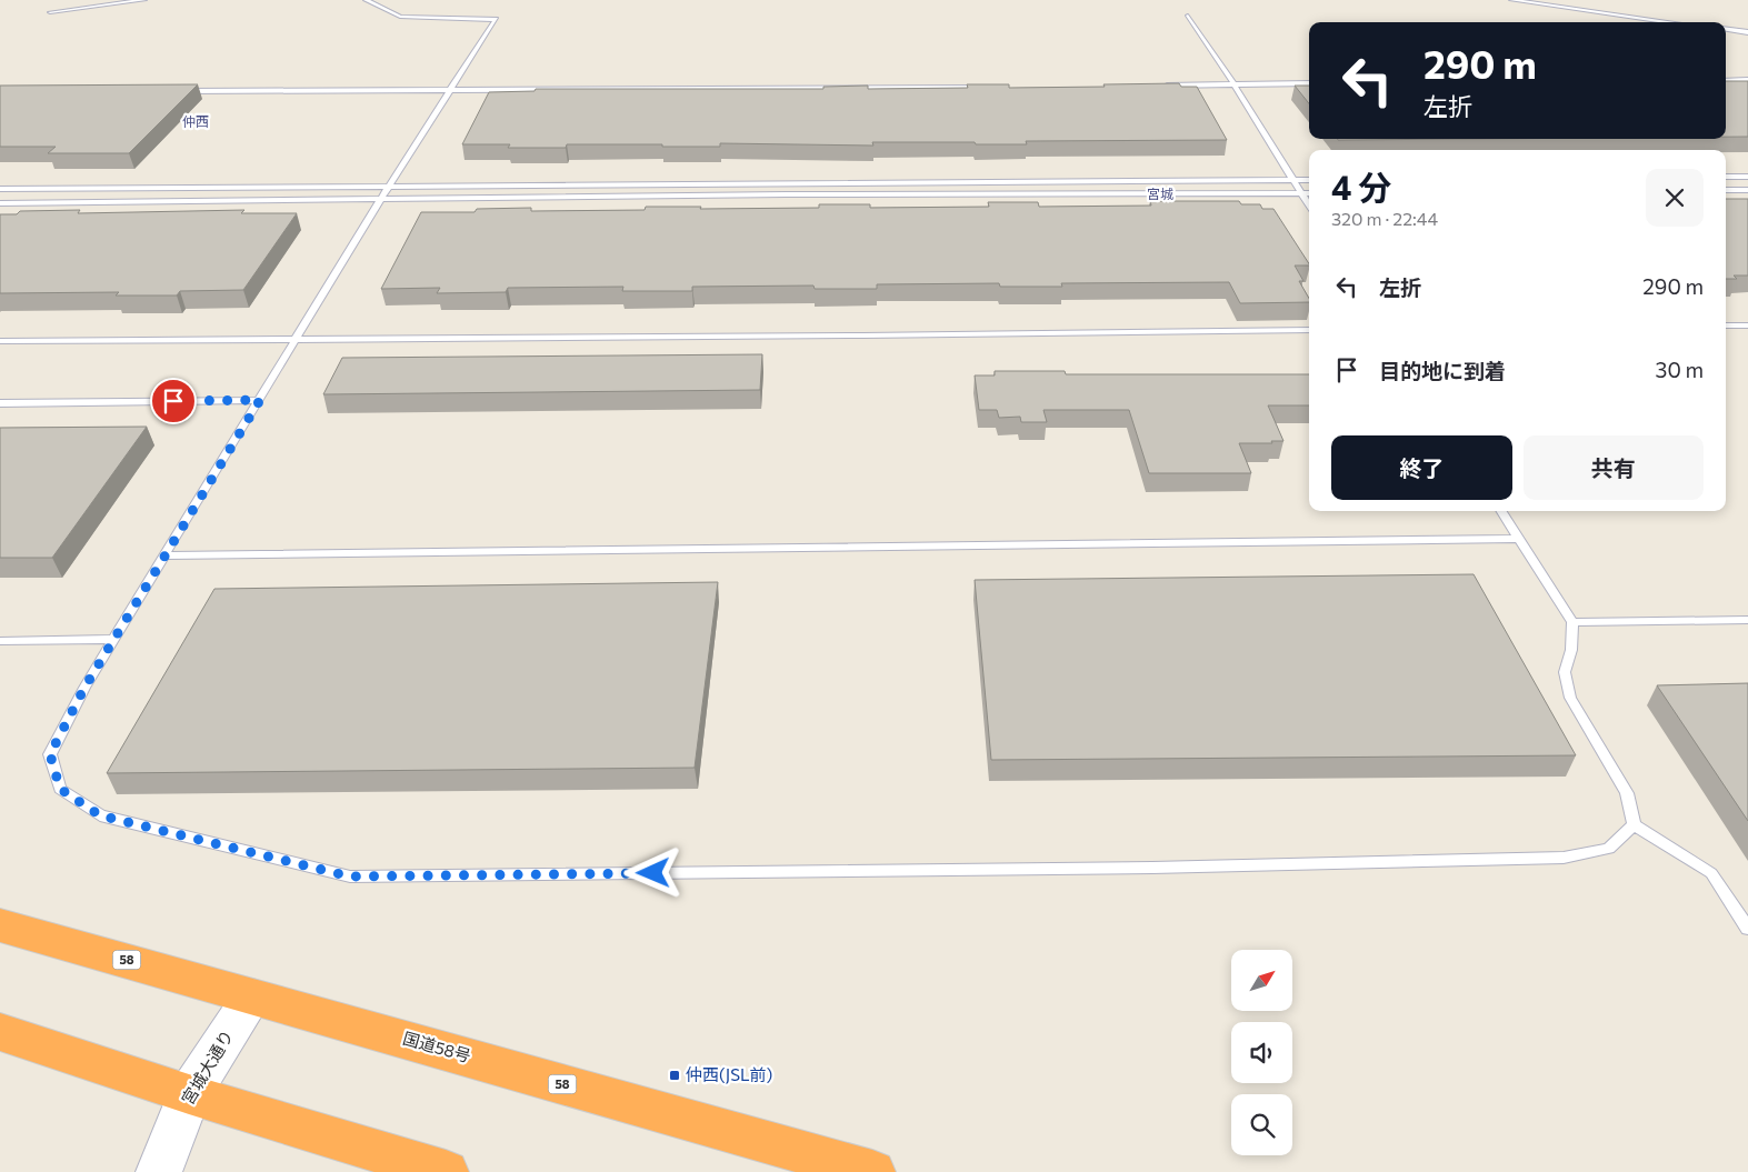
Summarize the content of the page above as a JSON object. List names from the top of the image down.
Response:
{
  "streets": {
    "highway": ["58", "国道58号"],
    "street": ["宮城大通り"]
  },
  "crossings": [
    ["国道58号", "宮城大通り"]
  ],
  "districts": ["仲西", "宮城"],
  "places": {
    "transit": ["仲西(JSL前)"]
  },
  "north": "top right",
  "page": {
    "turn": ["290 m", "左折"],
    "heading": ["4 分", "320 m · 22:44"],
    "list": [
      {
        "name": "左折",
        "value": "290 m"
      },
      {
        "name": "目的地に到着",
        "value": "30 m"
      }
    ],
    "buttons": ["終了", "共有"]
  }
}
